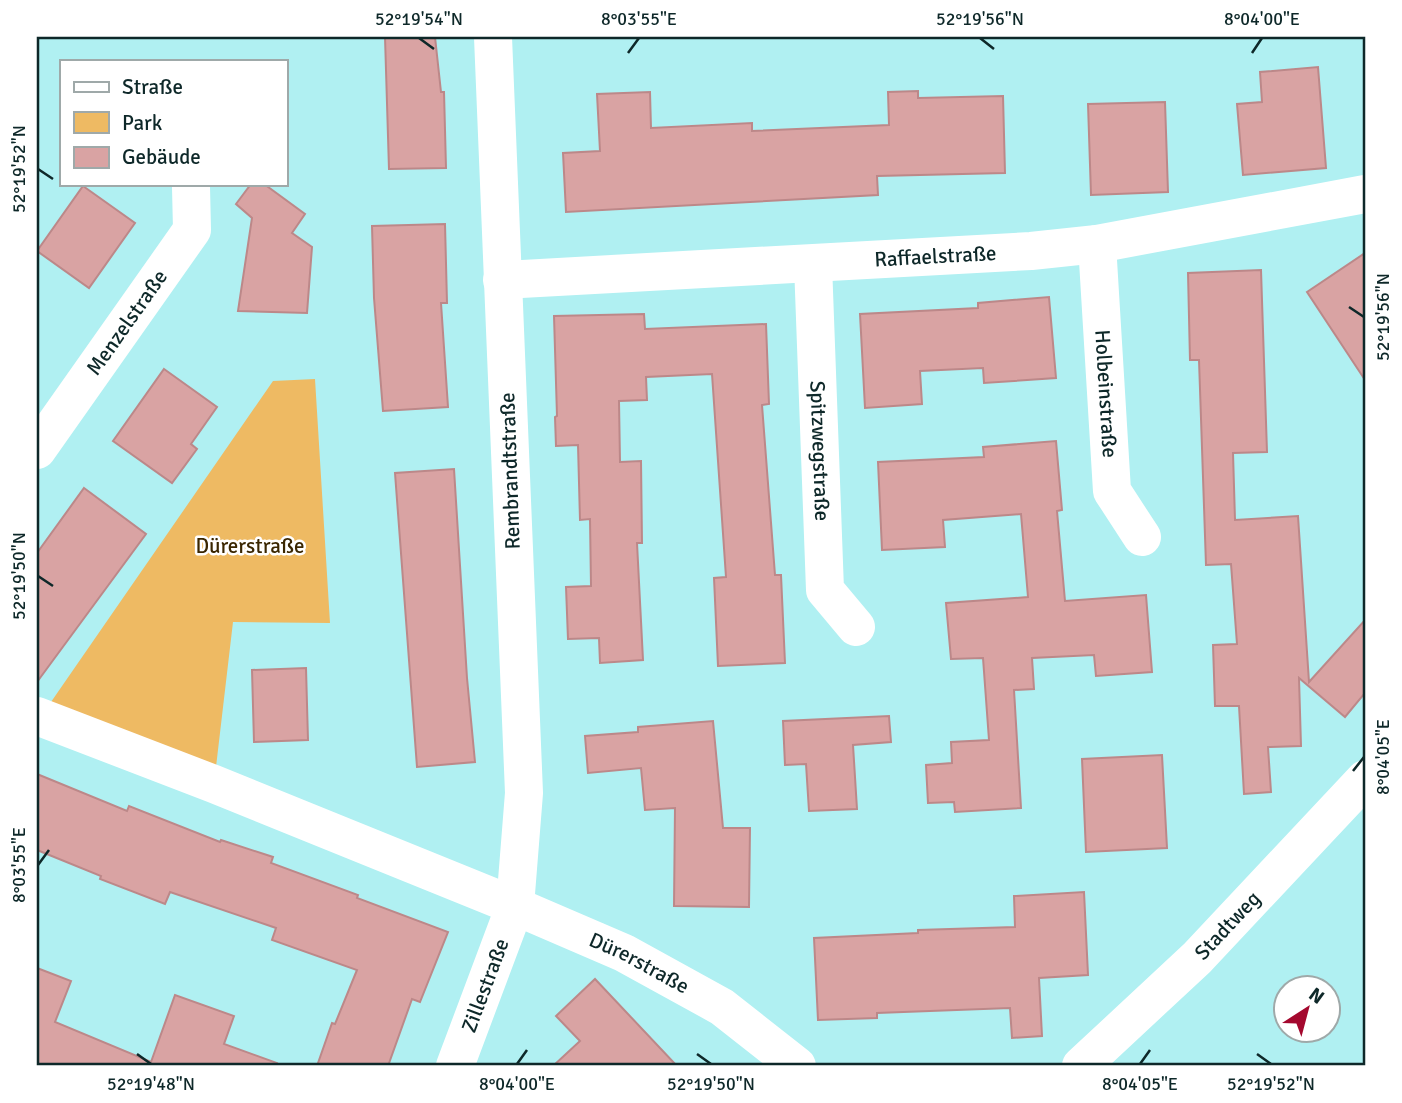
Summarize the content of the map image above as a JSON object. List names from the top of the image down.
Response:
{
  "streets": {
    "street": [
      "Raffaelstraße",
      "Menzelstraße",
      "Holbeinstraße",
      "Spitzwegstraße",
      "Rembrandtstraße",
      "Stadtweg",
      "Dürerstraße",
      "Zillestraße"
    ]
  },
  "crossings": [
    ["Raffaelstraße", "Holbeinstraße"],
    ["Raffaelstraße", "Spitzwegstraße"],
    ["Raffaelstraße", "Rembrandtstraße"],
    ["Rembrandtstraße", "Dürerstraße"],
    ["Rembrandtstraße", "Zillestraße"],
    ["Dürerstraße", "Zillestraße"]
  ],
  "parks": ["Dürerstraße"],
  "legend": ["Straße", "Park", "Gebäude"],
  "north": "top right",
  "coordinates": [
    "52°19'54\"N",
    "8°03'55\"E",
    "52°19'56\"N",
    "8°04'00\"E",
    "52°19'52\"N",
    "52°19'50\"N",
    "8°04'05\"E",
    "52°19'48\"N"
  ]
}
